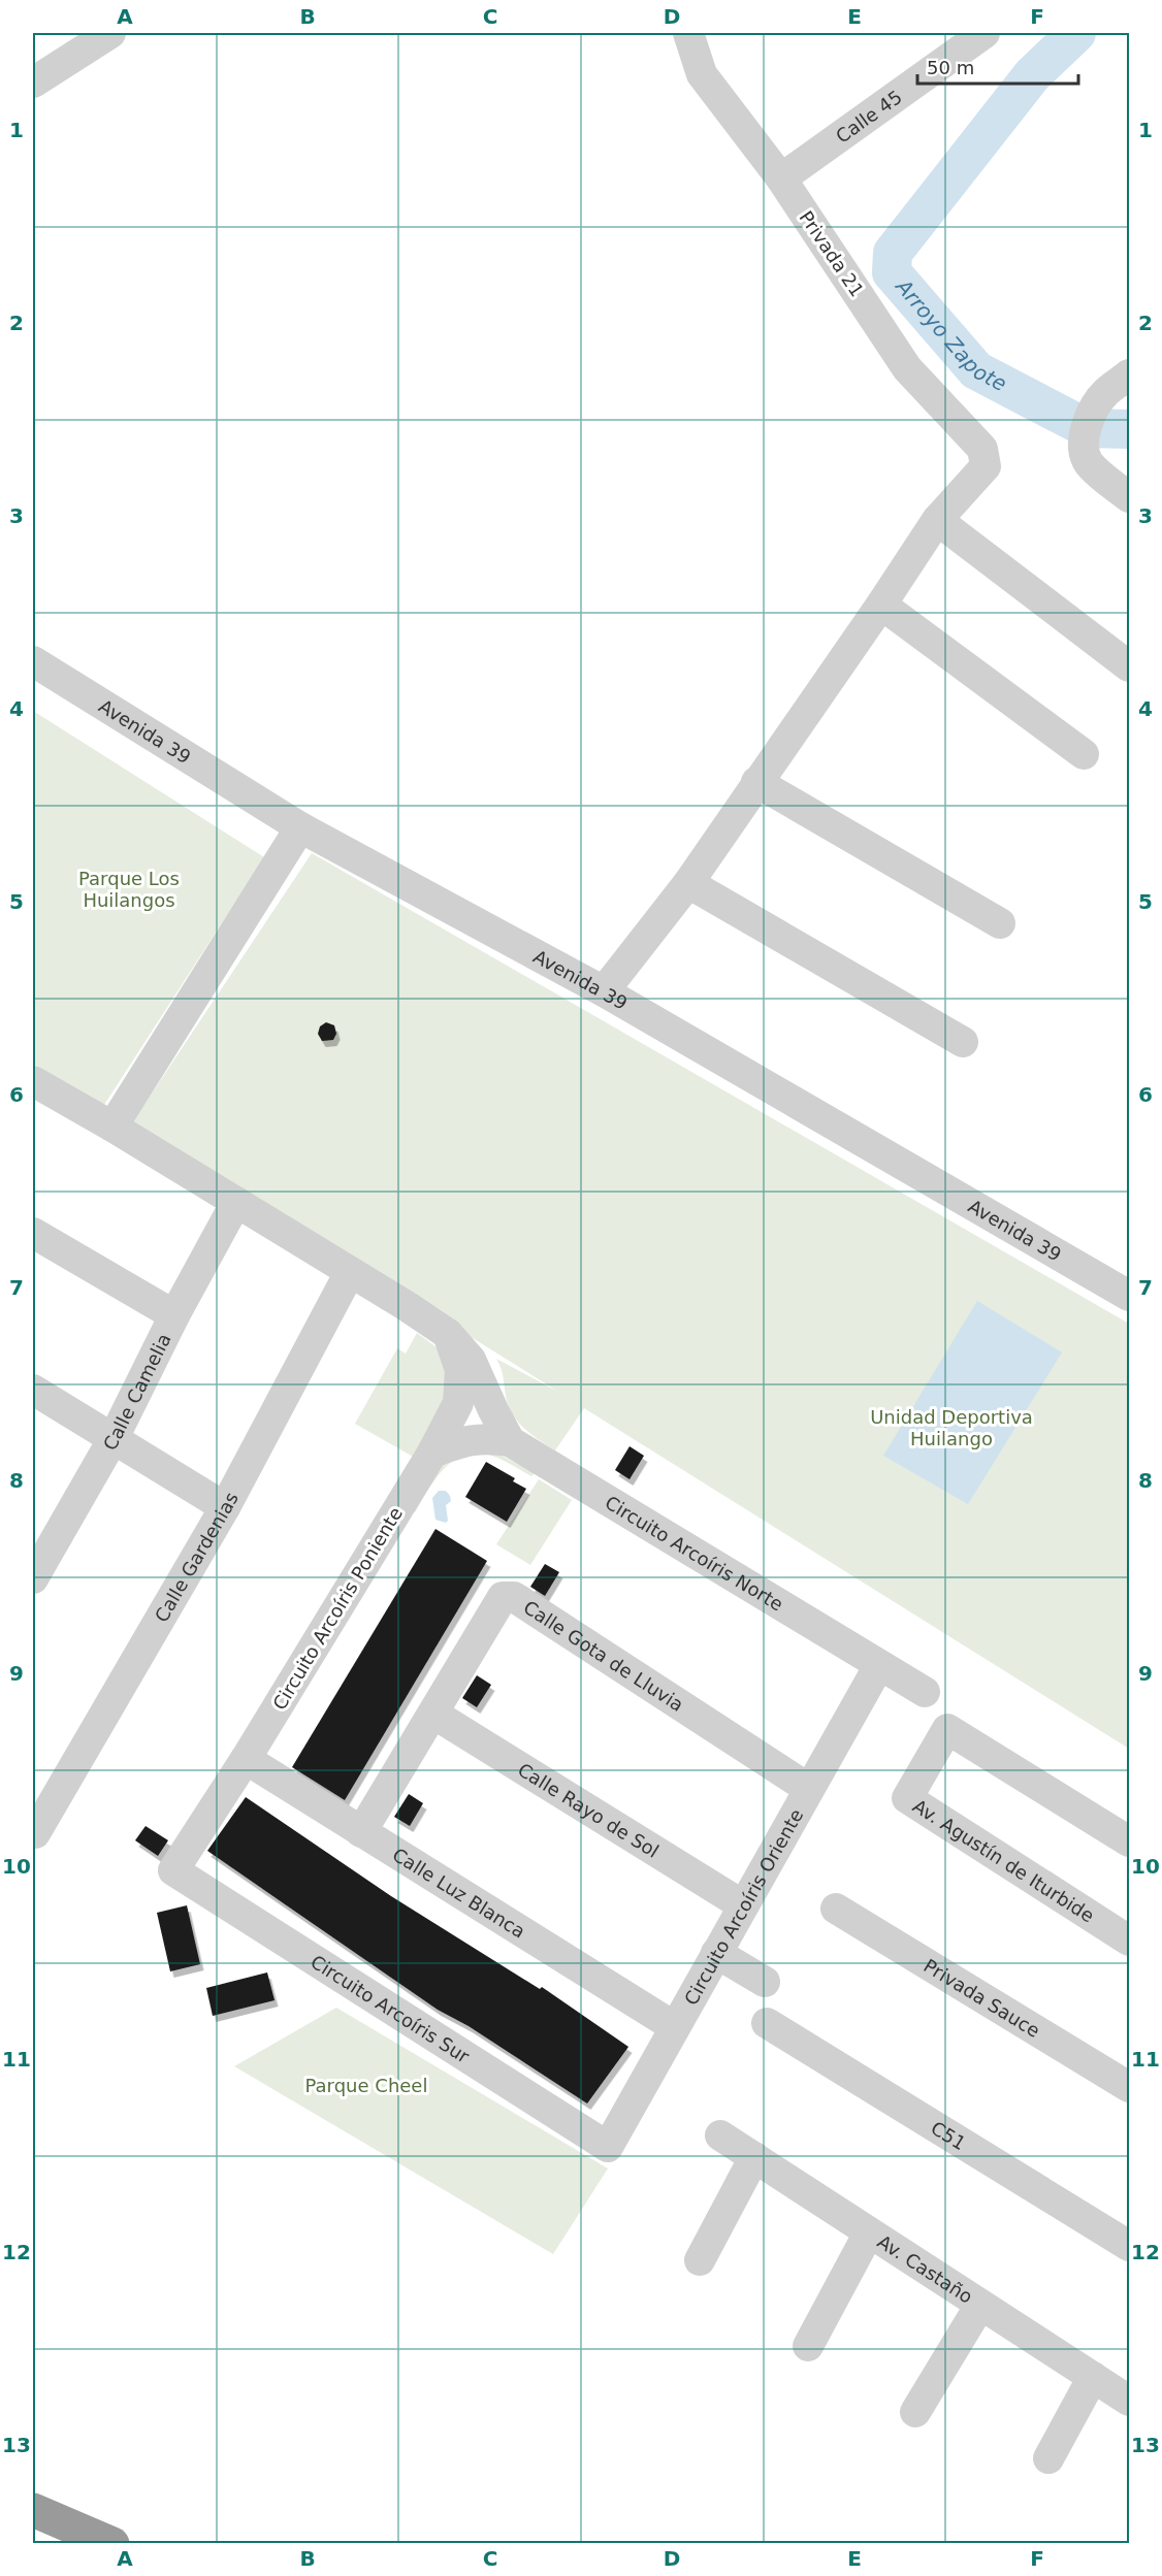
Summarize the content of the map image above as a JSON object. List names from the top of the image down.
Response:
{
  "streets": {
    "street": [
      "Calle 45",
      "Privada 21",
      "Avenida 39",
      "Calle Camelia",
      "Circuito Arcoíris Norte",
      "Calle Gardenias",
      "Circuito Arcoíris Poniente",
      "Calle Gota de Lluvia",
      "Calle Rayo de Sol",
      "Av. Agustín de Iturbide",
      "Calle Luz Blanca",
      "Circuito Arcoíris Oriente",
      "Privada Sauce",
      "Circuito Arcoíris Sur",
      "C51",
      "Av. Castaño"
    ]
  },
  "crossings": [
    ["Calle 45", "Privada 21"],
    ["Circuito Arcoíris Norte", "Circuito Arcoíris Poniente"],
    ["Circuito Arcoíris Norte", "Circuito Arcoíris Oriente"],
    ["Circuito Arcoíris Poniente", "Calle Luz Blanca"],
    ["Circuito Arcoíris Poniente", "Circuito Arcoíris Sur"],
    ["Calle Gota de Lluvia", "Calle Rayo de Sol"],
    ["Calle Gota de Lluvia", "Calle Luz Blanca"],
    ["Calle Gota de Lluvia", "Circuito Arcoíris Oriente"],
    ["Calle Rayo de Sol", "Circuito Arcoíris Oriente"],
    ["Calle Luz Blanca", "Circuito Arcoíris Oriente"],
    ["Circuito Arcoíris Oriente", "Circuito Arcoíris Sur"]
  ],
  "water": ["Arroyo Zapote"],
  "parks": ["Parque Los Huilangos", "Unidad Deportiva Huilango", "Parque Cheel"],
  "scale_bar": "50 m",
  "grid": {
    "columns": [
      "A",
      "B",
      "C",
      "D",
      "E",
      "F"
    ],
    "rows": [
      "1",
      "2",
      "3",
      "4",
      "5",
      "6",
      "7",
      "8",
      "9",
      "10",
      "11",
      "12",
      "13"
    ]
  }
}
